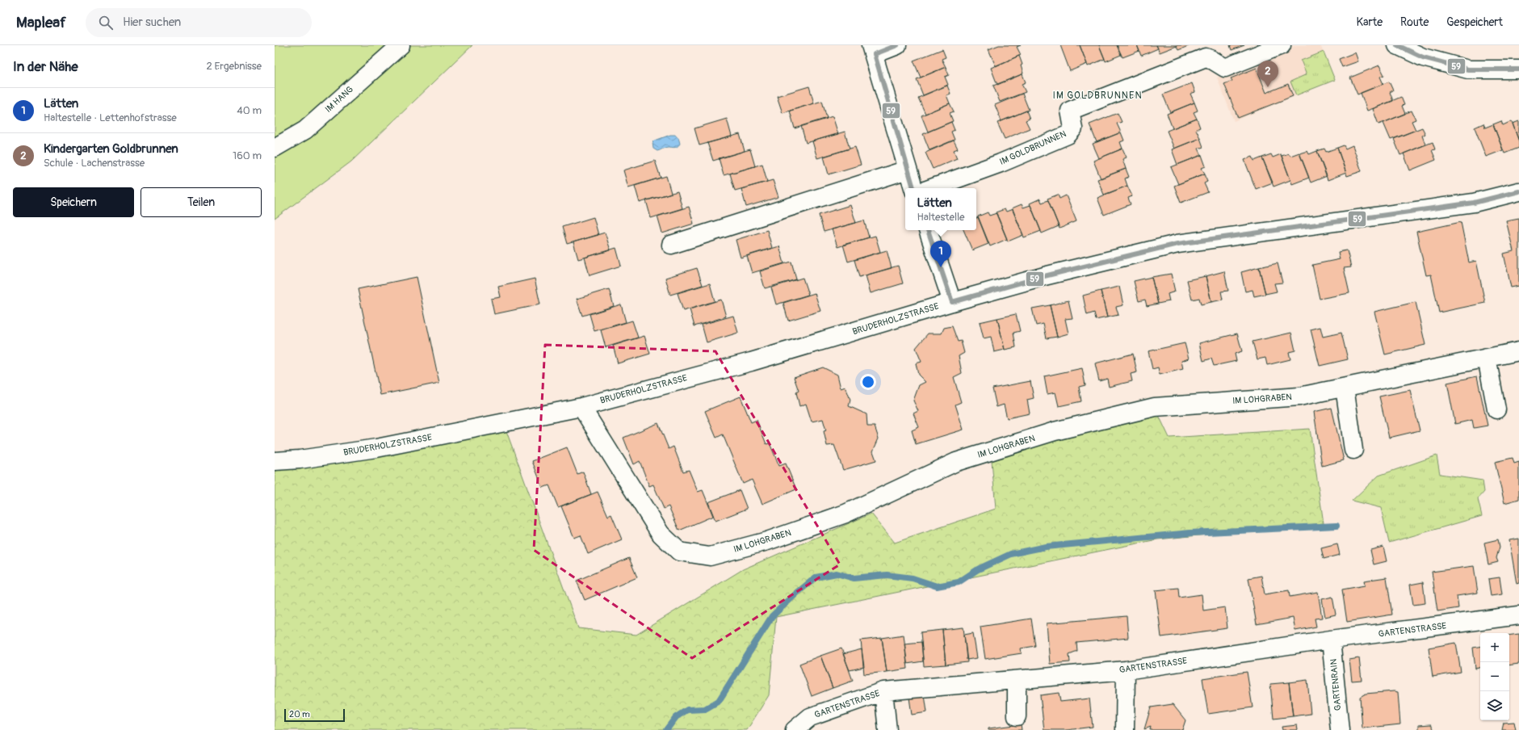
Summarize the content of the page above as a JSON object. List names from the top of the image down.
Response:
{
  "streets": {
    "street": [
      "IM HANG",
      "IM GOLDBRUNNEN",
      "BRUDERHOLZSTRASSE",
      "IM LOHGRABEN",
      "GARTENSTRASSE",
      "GARTENRAIN"
    ]
  },
  "crossings": [
    ["BRUDERHOLZSTRASSE", "IM LOHGRABEN"],
    ["GARTENSTRASSE", "GARTENRAIN"]
  ],
  "districts": ["IM GOLDBRUNNEN"],
  "lines": ["transit line 59"],
  "scale_bar": "20 m",
  "page": {
    "header": "Mapleaf",
    "search": "Hier suchen",
    "nav": ["Karte", "Route", "Gespeichert"],
    "heading": ["In der Nähe", "2 Ergebnisse"],
    "pins": ["2", "1"],
    "list": [
      {
        "mark": "1",
        "name": "Lätten",
        "note": "Haltestelle · Lettenhofstrasse",
        "value": "40 m"
      },
      {
        "mark": "2",
        "name": "Kindergarten Goldbrunnen",
        "note": "Schule · Lachenstrasse",
        "value": "160 m"
      }
    ],
    "buttons": ["Speichern", "Teilen"],
    "popup": ["Lätten", "Haltestelle"],
    "map_buttons": ["+", "−"],
    "scale": "20 m"
  }
}
